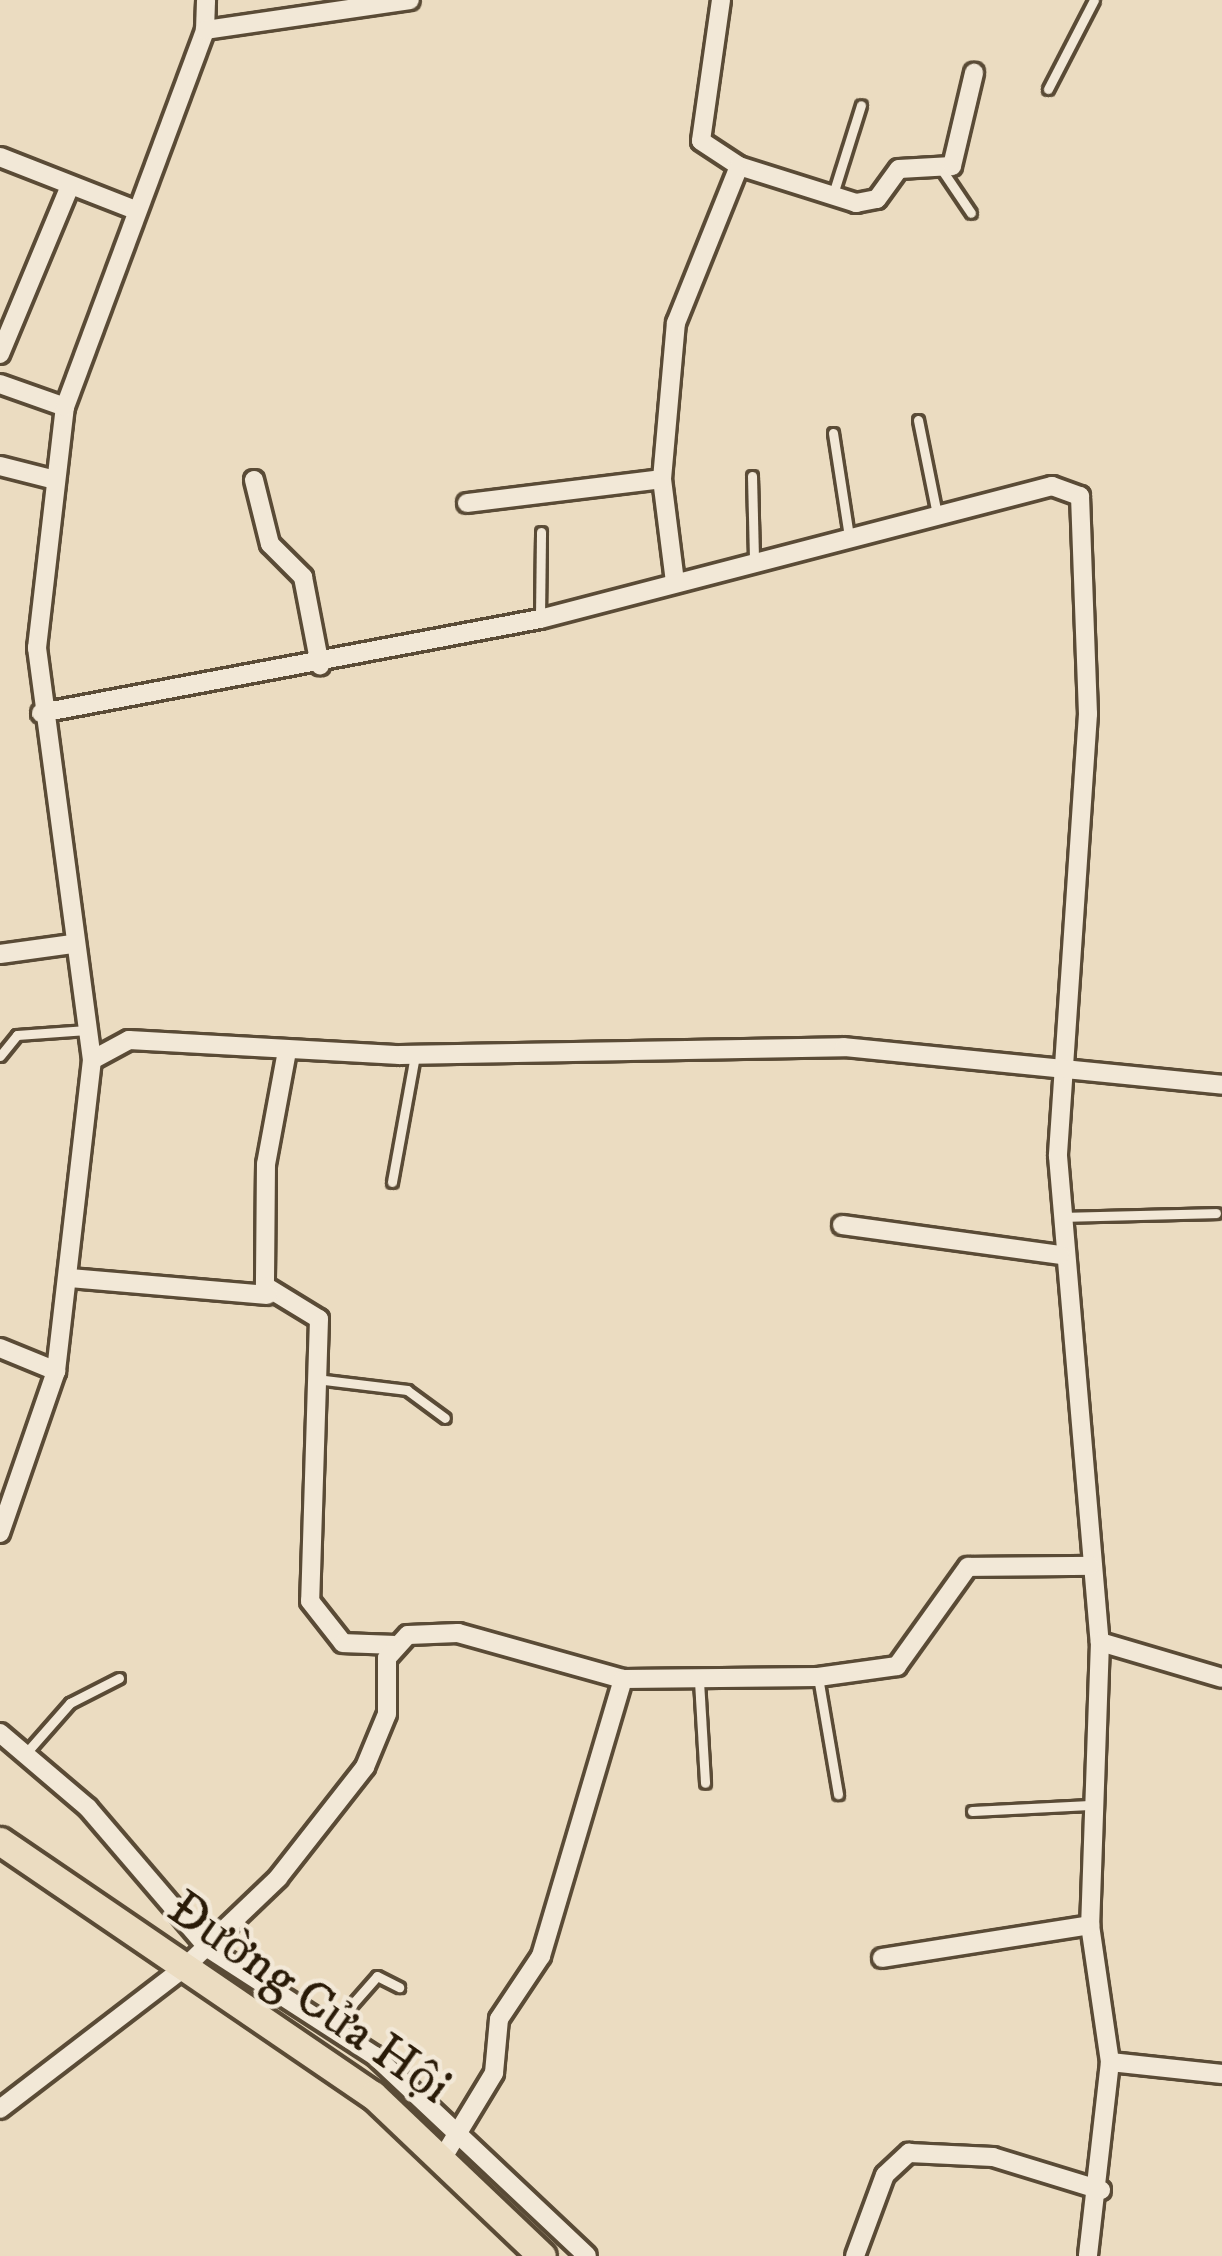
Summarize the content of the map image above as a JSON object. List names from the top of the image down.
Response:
{
  "streets": {
    "main road": ["Đường Cửa Hội"]
  }
}
